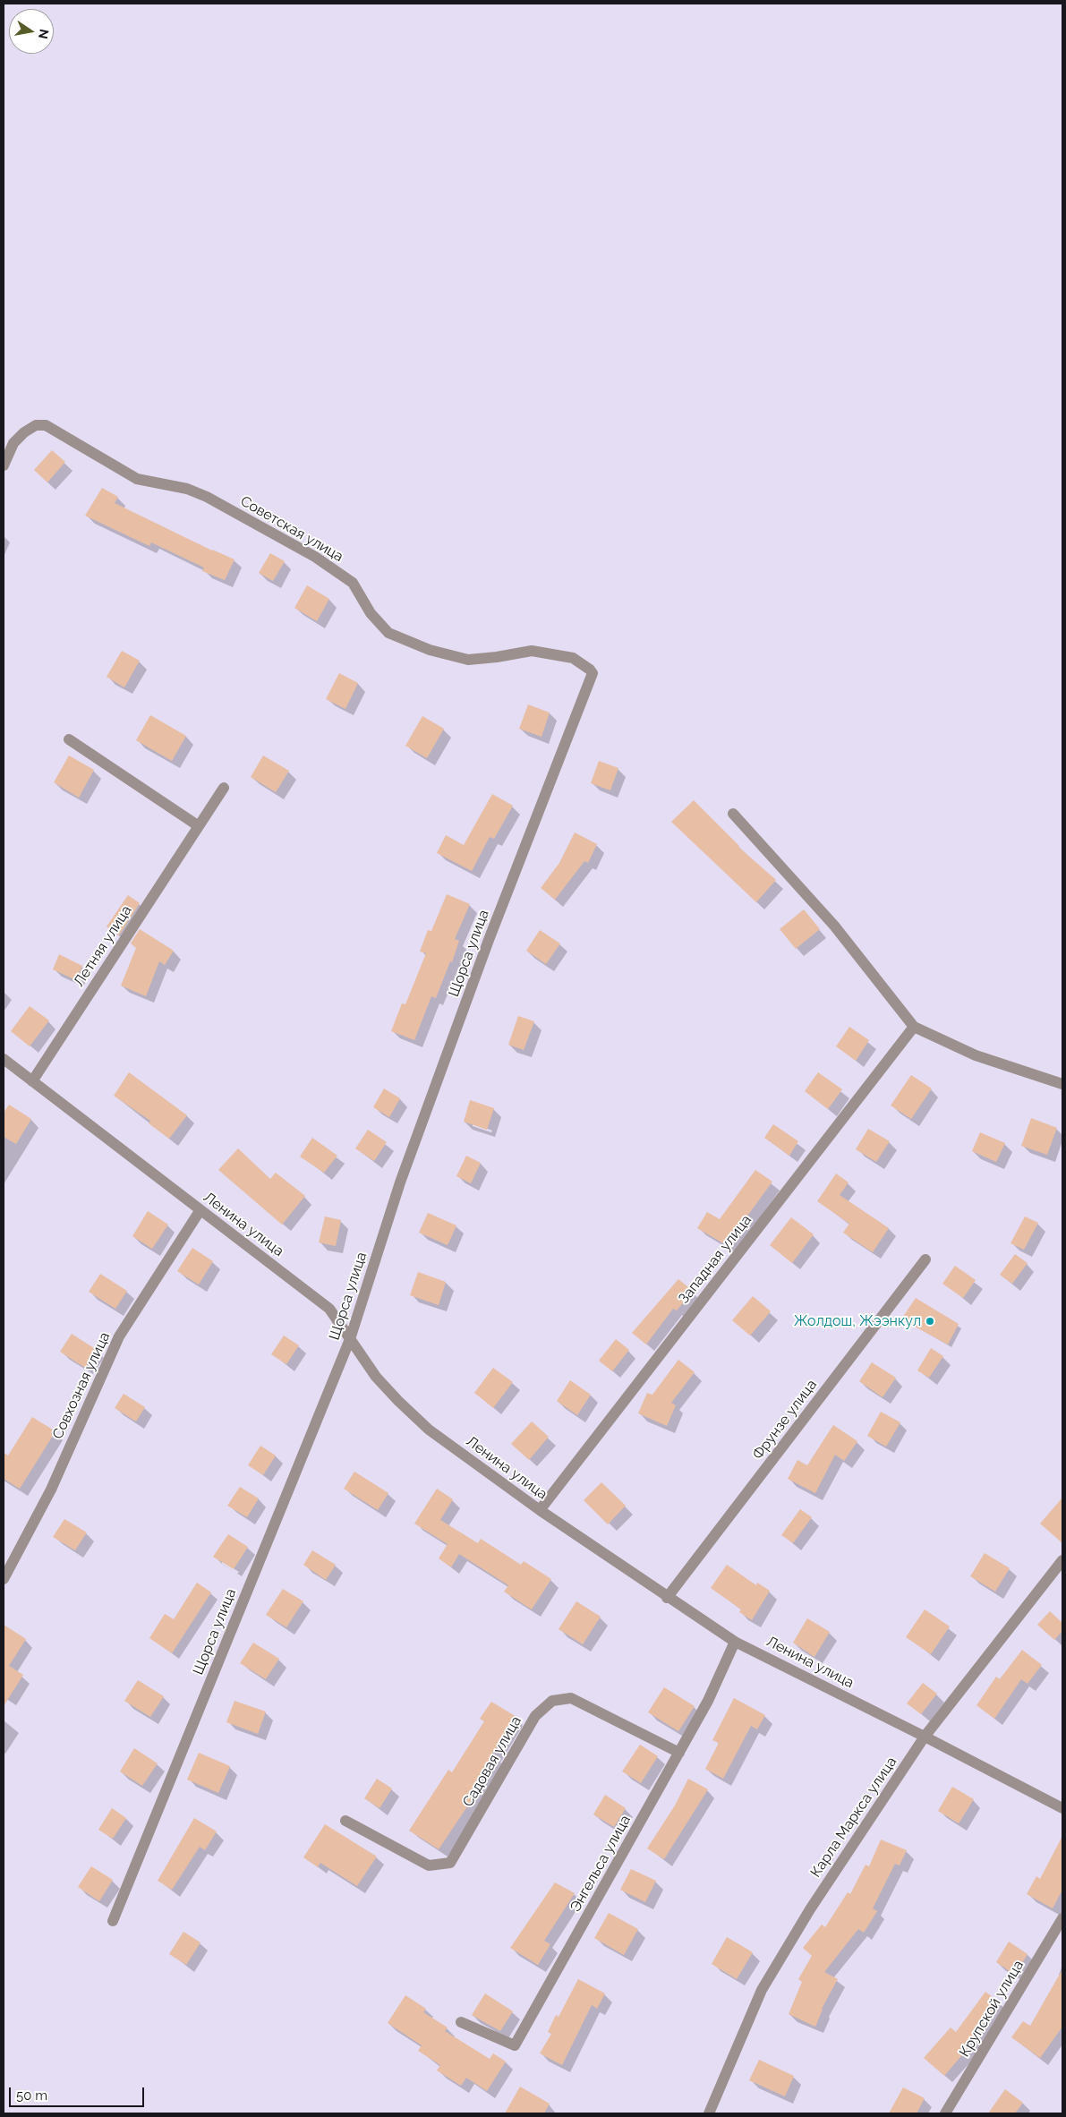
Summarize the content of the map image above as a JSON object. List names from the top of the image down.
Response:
{
  "streets": {
    "street": [
      "Советская улица",
      "Летняя улица",
      "Щорса улица",
      "Ленина улица",
      "Западная улица",
      "Совхозная улица",
      "Фрунзе улица",
      "Садовая улица",
      "Карла Маркса улица",
      "Энгельса улица",
      "Крупской улица"
    ]
  },
  "crossings": [
    ["Советская улица", "Щорса улица"],
    ["Летняя улица", "Ленина улица"],
    ["Щорса улица", "Ленина улица"],
    ["Ленина улица", "Западная улица"],
    ["Ленина улица", "Совхозная улица"],
    ["Ленина улица", "Фрунзе улица"],
    ["Ленина улица", "Карла Маркса улица"],
    ["Ленина улица", "Энгельса улица"],
    ["Садовая улица", "Энгельса улица"]
  ],
  "places": ["Жолдош, Жээнкул"],
  "scale_bar": "50 m",
  "north": "right"
}
